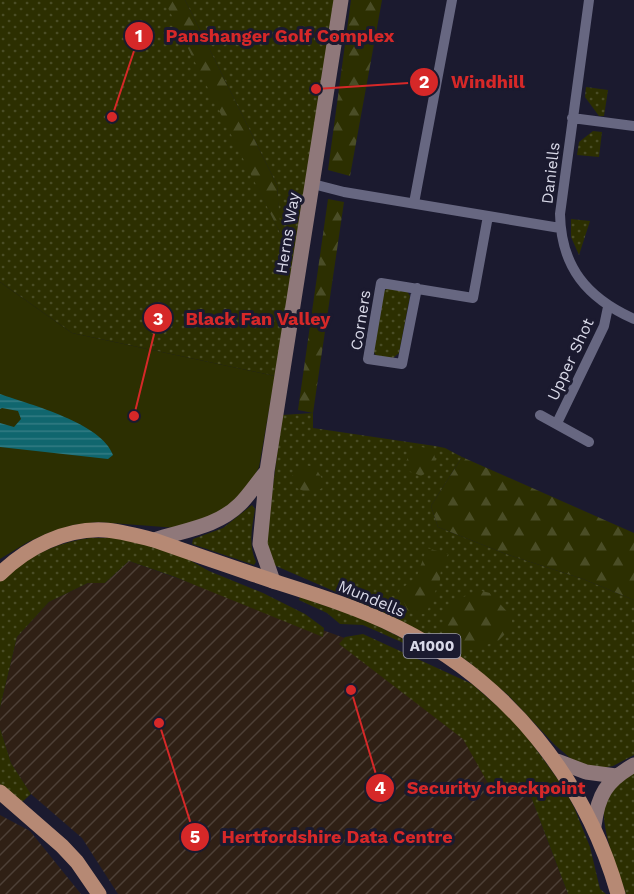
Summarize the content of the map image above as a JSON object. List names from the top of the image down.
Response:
{
  "streets": {
    "main road": ["Mundells", "A1000"],
    "street": [
      "Daniells",
      "Herns Way",
      "Corners",
      "Upper Shot"
    ]
  },
  "crossings": [
    ["Daniells", "Upper Shot"],
    ["Herns Way", "Mundells"]
  ],
  "places": [
    "Windhill",
    "Panshanger Golf Complex",
    "Black Fan Valley",
    "Security checkpoint",
    "Hertfordshire Data Centre"
  ]
}
